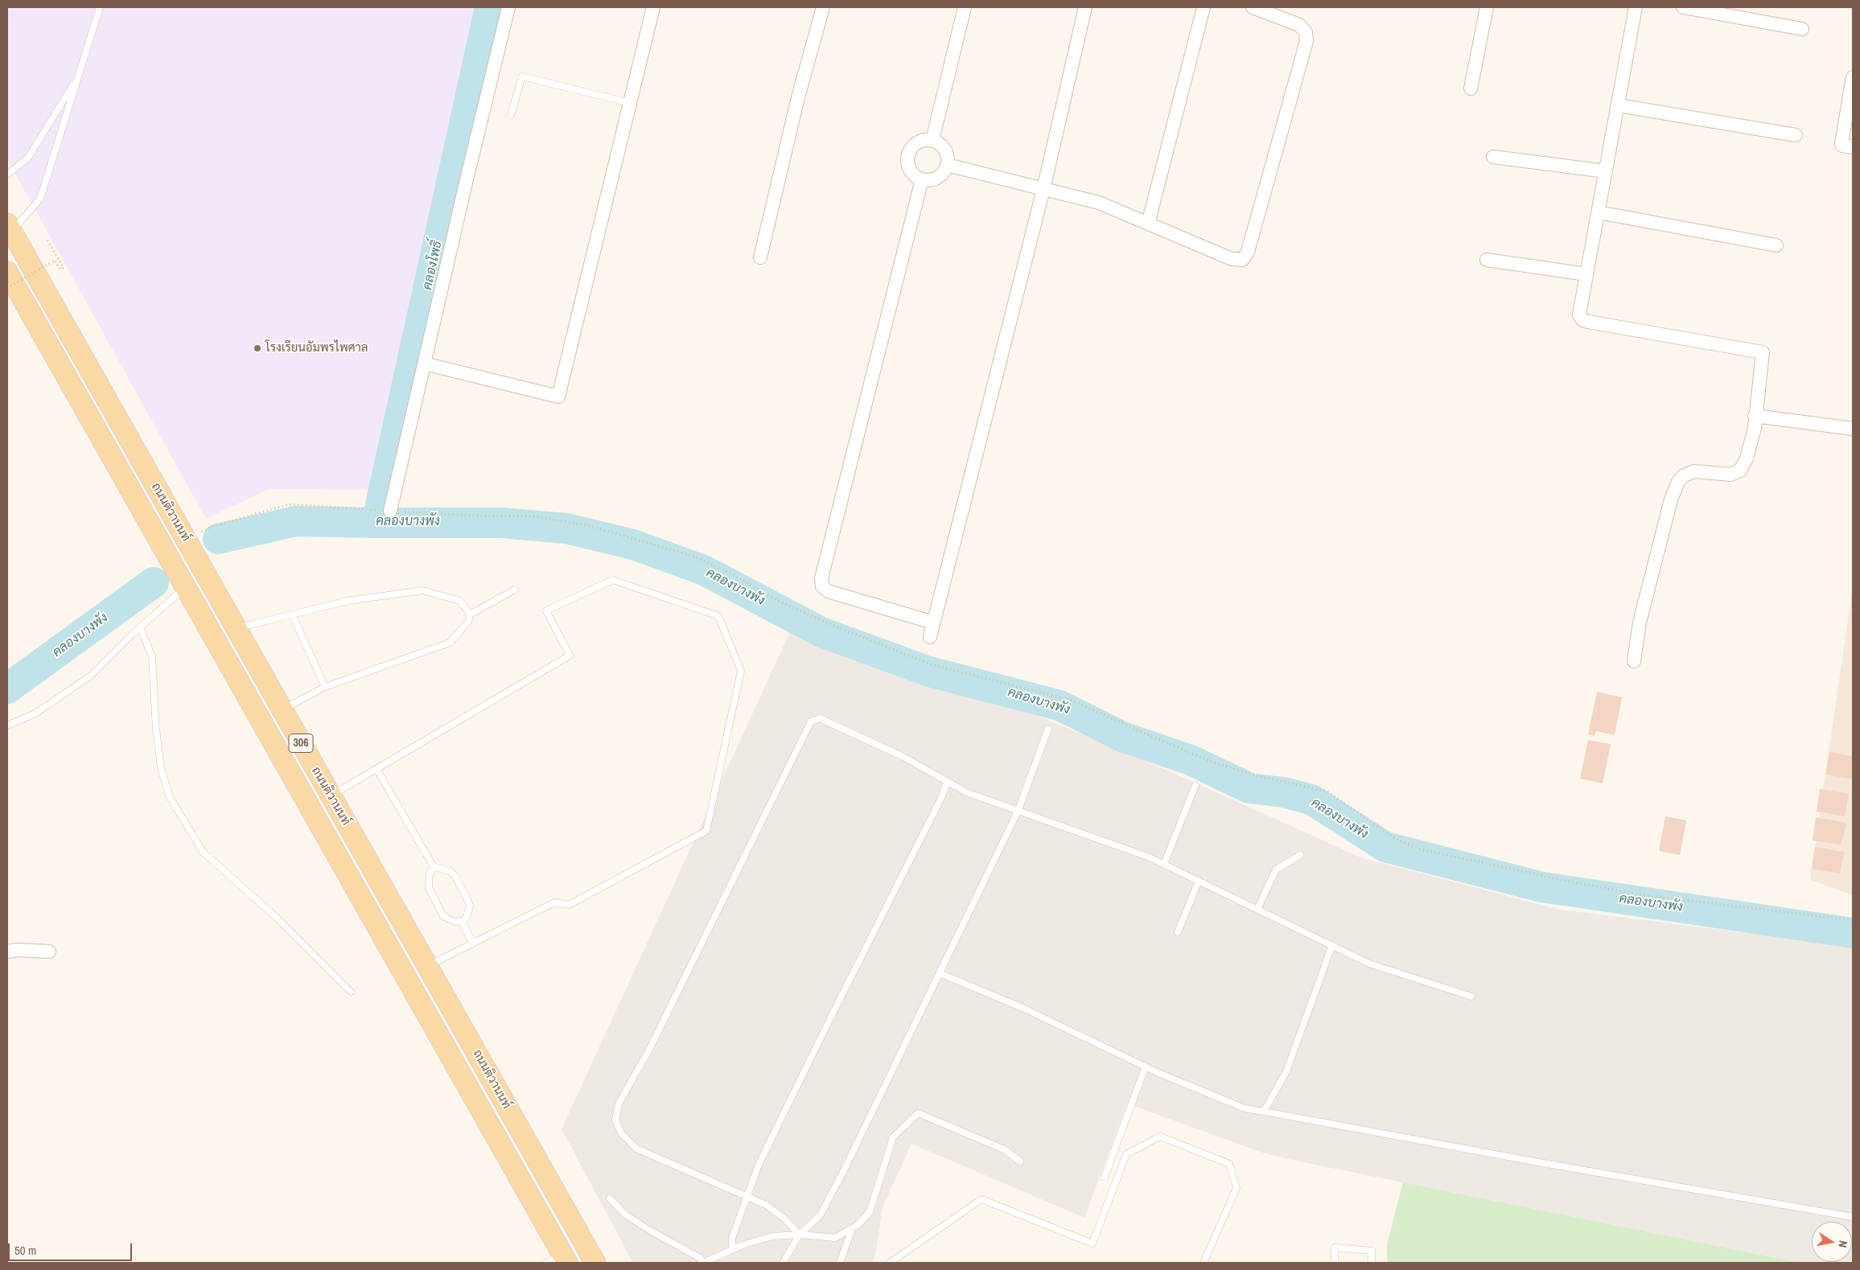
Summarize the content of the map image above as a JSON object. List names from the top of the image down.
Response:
{
  "streets": {
    "main road": ["ถนนติวานนท์", "306"]
  },
  "water": ["คลองโพธิ์", "คลองบางพัง"],
  "places": ["โรงเรียนอัมพรไพศาล"],
  "scale_bar": "50 m",
  "north": "right"
}
